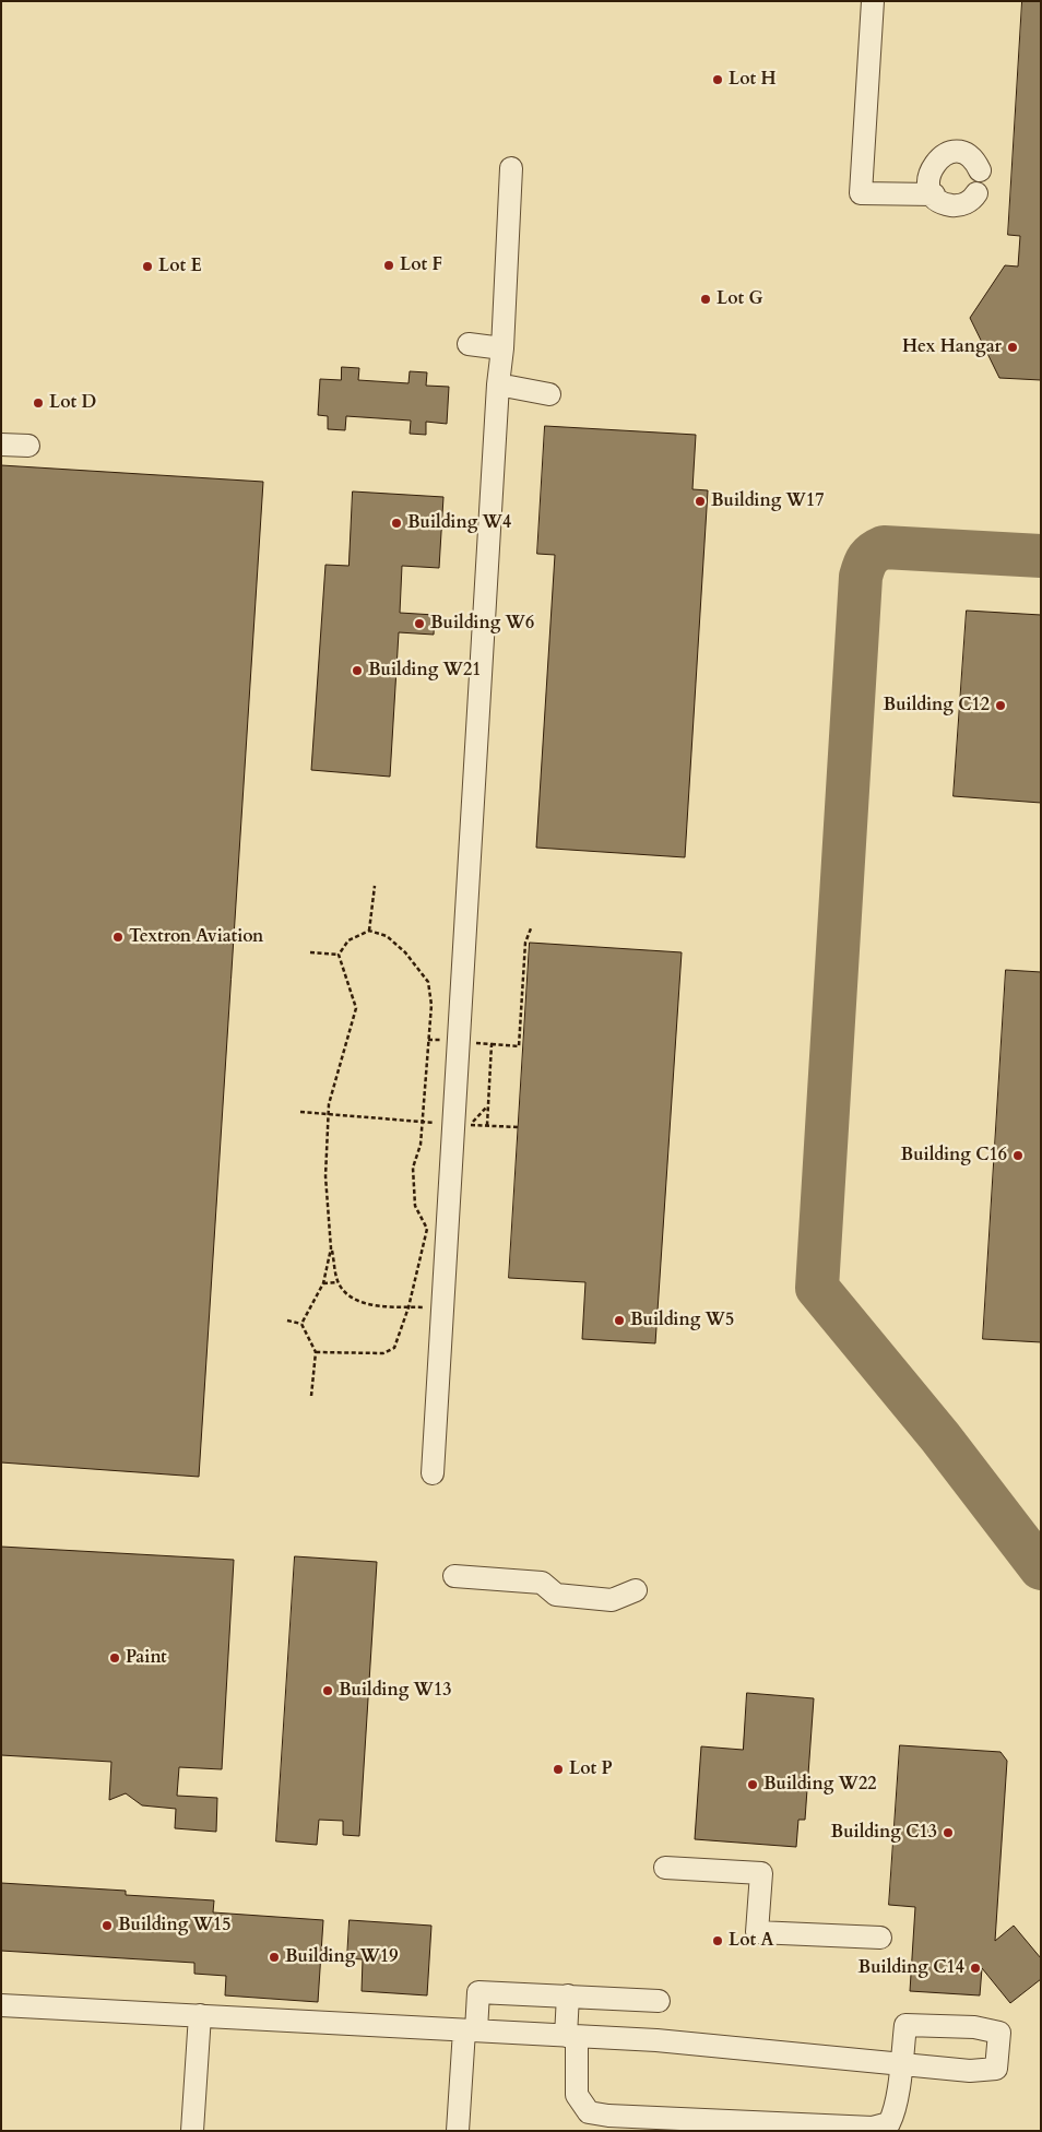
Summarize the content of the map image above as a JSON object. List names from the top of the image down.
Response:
{
  "places": [
    "Lot H",
    "Lot F",
    "Lot E",
    "Lot G",
    "Hex Hangar",
    "Lot D",
    "Building W17",
    "Building W4",
    "Building W6",
    "Building W21",
    "Building C12",
    "Textron Aviation",
    "Building C16",
    "Building W5",
    "Paint",
    "Building W13",
    "Lot P",
    "Building W22",
    "Building C13",
    "Building W15",
    "Lot A",
    "Building W19",
    "Building C14"
  ]
}
